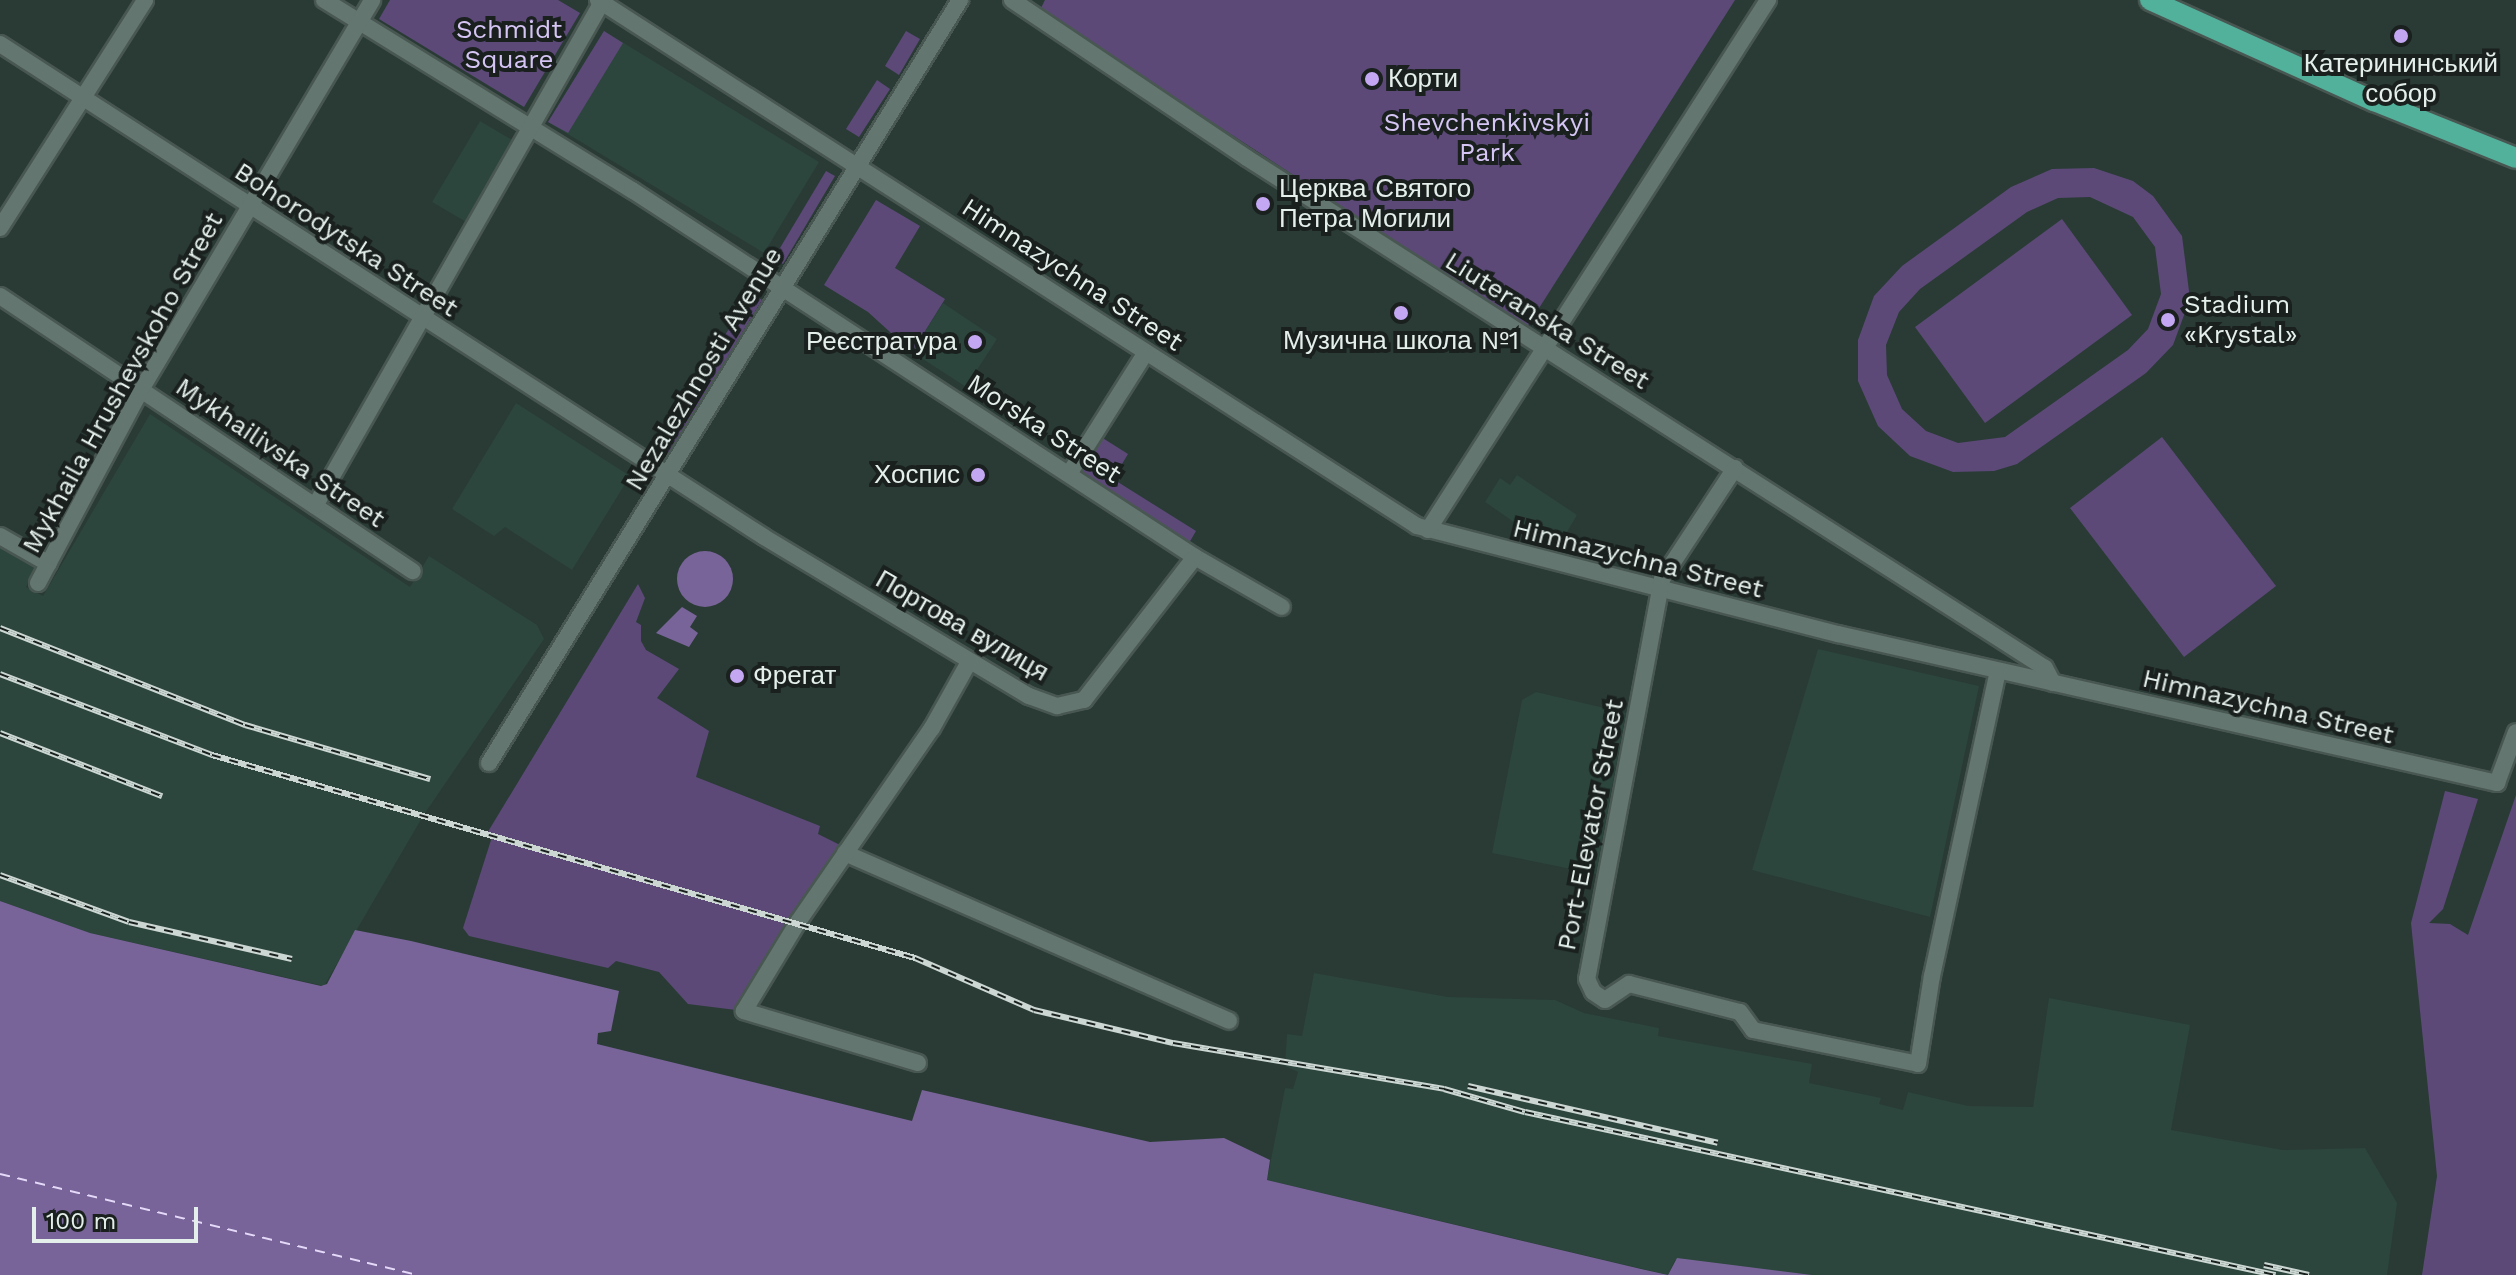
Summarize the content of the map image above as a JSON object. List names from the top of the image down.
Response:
{
  "streets": {
    "street": [
      "Bohorodytska Street",
      "Himnazychna Street",
      "Liuteranska Street",
      "Nezalezhnosti Avenue",
      "Mykhaila Hrushevskoho Street",
      "Morska Street",
      "Mykhailivska Street",
      "Портова вулиця",
      "Port-Elevator Street"
    ]
  },
  "crossings": [
    ["Bohorodytska Street", "Nezalezhnosti Avenue"],
    ["Bohorodytska Street", "Mykhaila Hrushevskoho Street"],
    ["Bohorodytska Street", "Портова вулиця"],
    ["Himnazychna Street", "Liuteranska Street"],
    ["Himnazychna Street", "Nezalezhnosti Avenue"],
    ["Himnazychna Street", "Port-Elevator Street"],
    ["Liuteranska Street", "Port-Elevator Street"],
    ["Nezalezhnosti Avenue", "Morska Street"],
    ["Nezalezhnosti Avenue", "Портова вулиця"],
    ["Mykhaila Hrushevskoho Street", "Morska Street"],
    ["Mykhaila Hrushevskoho Street", "Mykhailivska Street"],
    ["Morska Street", "Портова вулиця"]
  ],
  "parks": ["Schmidt Square", "Shevchenkivskyi Park"],
  "places": [
    "Катерининський собор",
    "Корти",
    "Церква Святого Петра Могили",
    "Музична школа №1",
    "Stadium «Krystal»",
    "Реєстратура",
    "Хоспис",
    "Фрегат"
  ],
  "scale_bar": "100 m"
}
